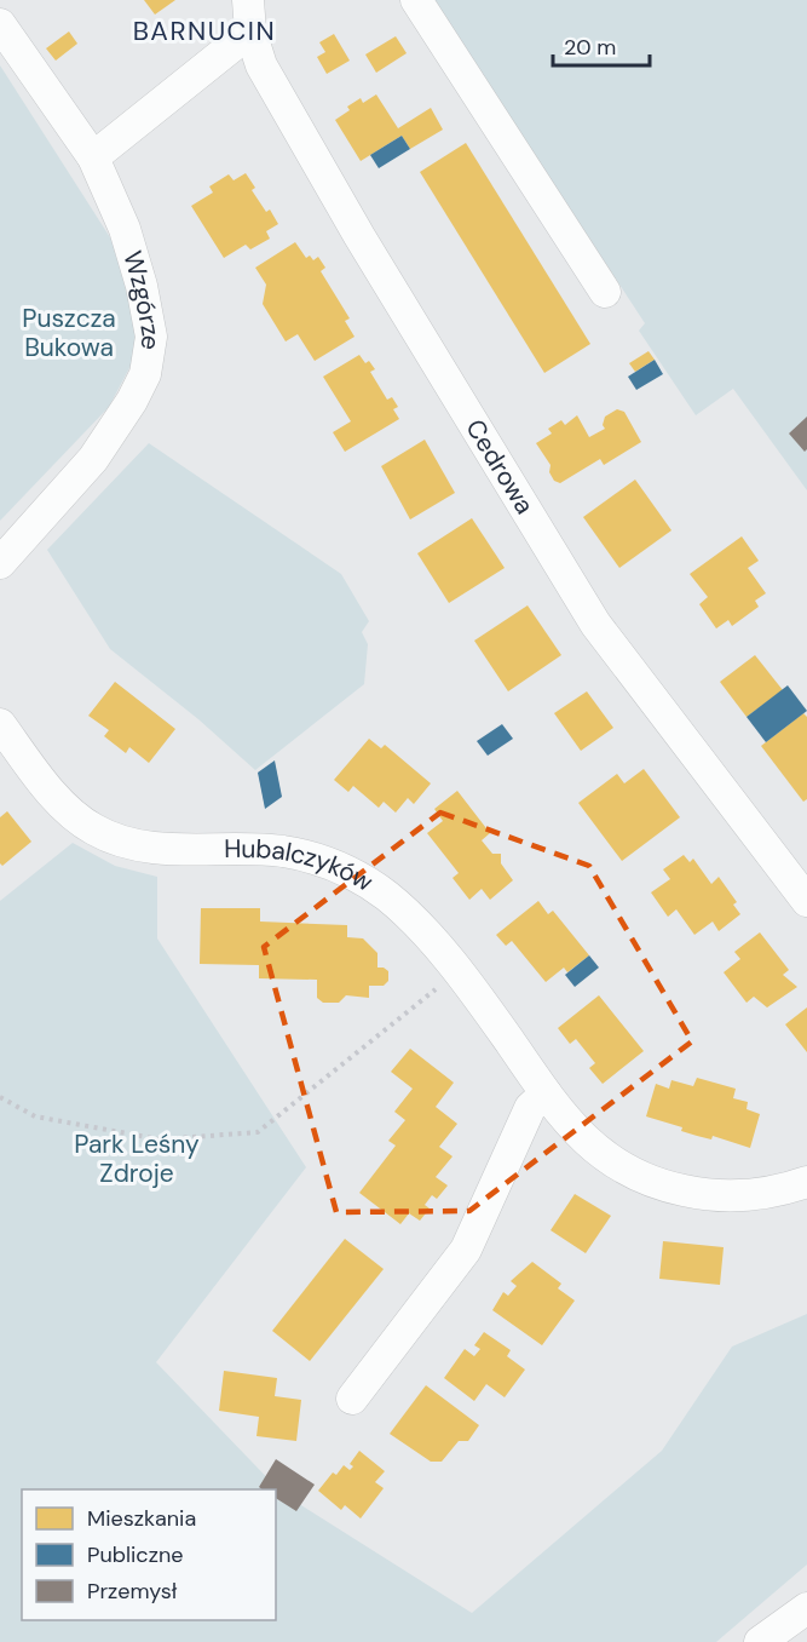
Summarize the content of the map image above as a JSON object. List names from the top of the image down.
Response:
{
  "streets": {
    "street": ["Wzgórze", "Cedrowa", "Hubalczyków"]
  },
  "districts": ["BARNUCIN"],
  "parks": ["Puszcza Bukowa", "Park Leśny Zdroje"],
  "legend": ["Mieszkania", "Publiczne", "Przemysł"],
  "scale_bar": "20 m"
}
